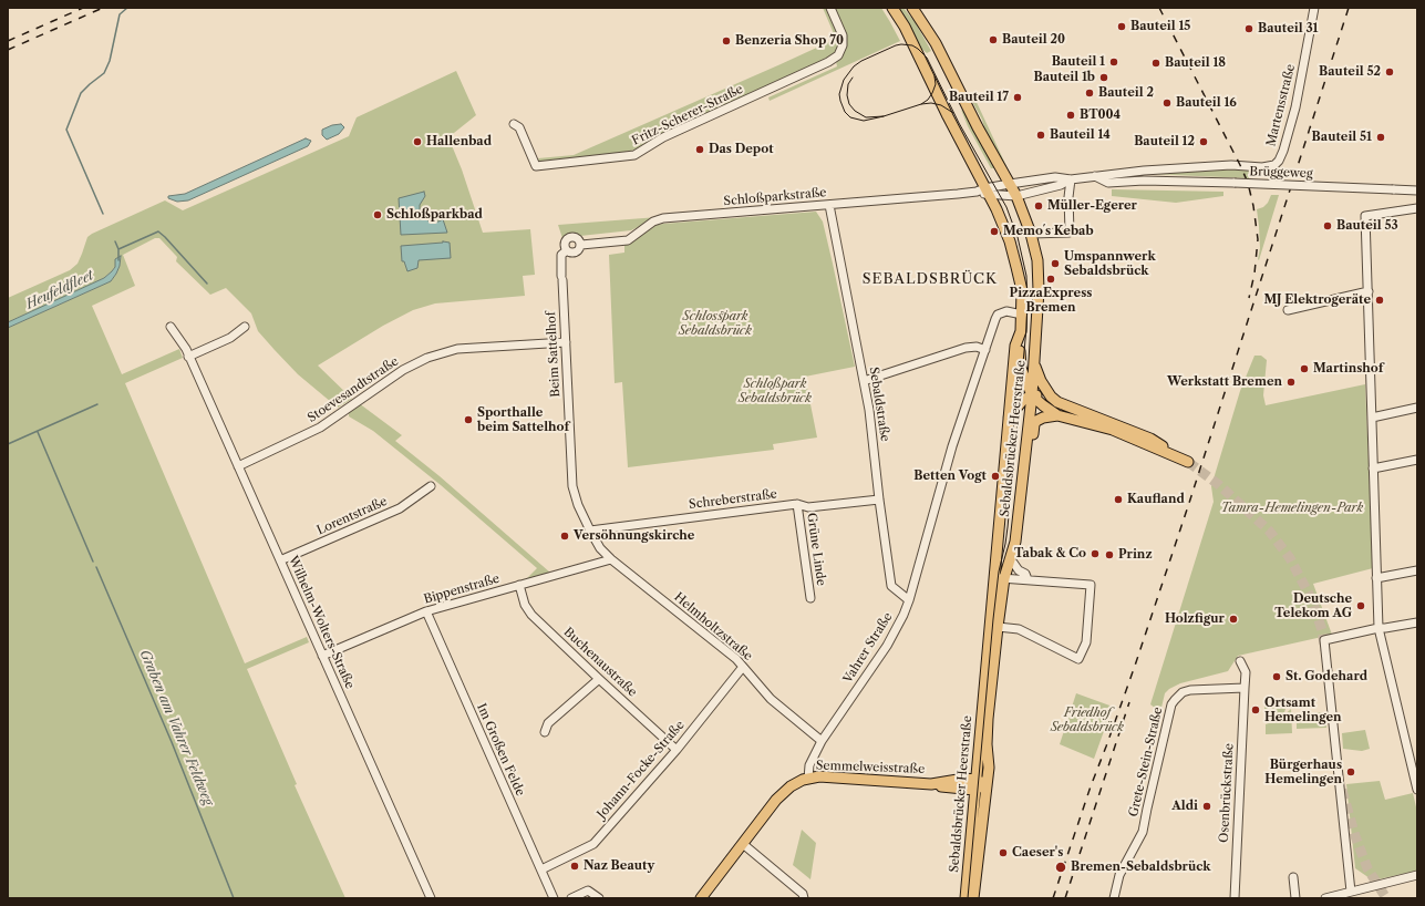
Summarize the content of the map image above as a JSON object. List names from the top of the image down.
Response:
{
  "streets": {
    "main road": ["Sebaldsbrücker Heerstraße", "Semmelweisstraße"],
    "street": [
      "Martensstraße",
      "Fritz-Scherer-Straße",
      "Brüggeweg",
      "Schloßparkstraße",
      "Beim Sattelhof",
      "Stoevesandtstraße",
      "Sebaldstraße",
      "Schreberstraße",
      "Lorentstraße",
      "Grüne Linde",
      "Bippenstraße",
      "Wilhelm-Wolters-Straße",
      "Helmholtzstraße",
      "Vahrer Straße",
      "Buchenaustraße",
      "Im Großen Felde",
      "Grete-Stein-Straße",
      "Johann-Focke-Straße",
      "Osenbrückstraße"
    ]
  },
  "crossings": [
    ["Martensstraße", "Brüggeweg"],
    ["Brüggeweg", "Schloßparkstraße"],
    ["Brüggeweg", "Sebaldsbrücker Heerstraße"],
    ["Schloßparkstraße", "Beim Sattelhof"],
    ["Schloßparkstraße", "Sebaldstraße"],
    ["Schloßparkstraße", "Sebaldsbrücker Heerstraße"],
    ["Beim Sattelhof", "Stoevesandtstraße"],
    ["Beim Sattelhof", "Schreberstraße"],
    ["Beim Sattelhof", "Helmholtzstraße"],
    ["Stoevesandtstraße", "Wilhelm-Wolters-Straße"],
    ["Sebaldstraße", "Schreberstraße"],
    ["Sebaldstraße", "Vahrer Straße"],
    ["Sebaldsbrücker Heerstraße", "Vahrer Straße"],
    ["Sebaldsbrücker Heerstraße", "Semmelweisstraße"],
    ["Schreberstraße", "Grüne Linde"],
    ["Schreberstraße", "Helmholtzstraße"],
    ["Lorentstraße", "Wilhelm-Wolters-Straße"],
    ["Bippenstraße", "Wilhelm-Wolters-Straße"],
    ["Bippenstraße", "Helmholtzstraße"],
    ["Bippenstraße", "Buchenaustraße"],
    ["Bippenstraße", "Im Großen Felde"],
    ["Helmholtzstraße", "Vahrer Straße"],
    ["Helmholtzstraße", "Johann-Focke-Straße"],
    ["Vahrer Straße", "Semmelweisstraße"],
    ["Buchenaustraße", "Johann-Focke-Straße"],
    ["Im Großen Felde", "Johann-Focke-Straße"],
    ["Grete-Stein-Straße", "Osenbrückstraße"]
  ],
  "districts": ["SEBALDSBRÜCK"],
  "water": ["Heufeldfleet", "Graben am Vahrer Feldweg"],
  "parks": [
    "Schlosspark Sebaldsbrück",
    "Schloßpark Sebaldsbrück",
    "Tamra-Hemelingen-Park",
    "Friedhof Sebaldsbrück"
  ],
  "places": [
    "Bauteil 15",
    "Bauteil 31",
    "Bauteil 20",
    "Benzeria Shop 70",
    "Bauteil 1",
    "Bauteil 18",
    "Bauteil 52",
    "Bauteil 1b",
    "Bauteil 2",
    "Bauteil 17",
    "Bauteil 16",
    "BT004",
    "Bauteil 14",
    "Bauteil 51",
    "Hallenbad",
    "Bauteil 12",
    "Das Depot",
    "Müller-Egerer",
    "Schloßparkbad",
    "Bauteil 53",
    "Memo´s Kebab",
    "Umspannwerk Sebaldsbrück",
    "PizzaExpress Bremen",
    "MJ Elektrogeräte",
    "Martinshof",
    "Werkstatt Bremen",
    "Sporthalle beim Sattelhof",
    "Betten Vogt",
    "Kaufland",
    "Versöhnungskirche",
    "Tabak & Co",
    "Prinz",
    "Deutsche Telekom AG",
    "Holzfigur",
    "St. Godehard",
    "Ortsamt Hemelingen",
    "Bürgerhaus Hemelingen",
    "Aldi",
    "Caeser's",
    "Naz Beauty",
    "Bremen-Sebaldsbrück"
  ]
}
